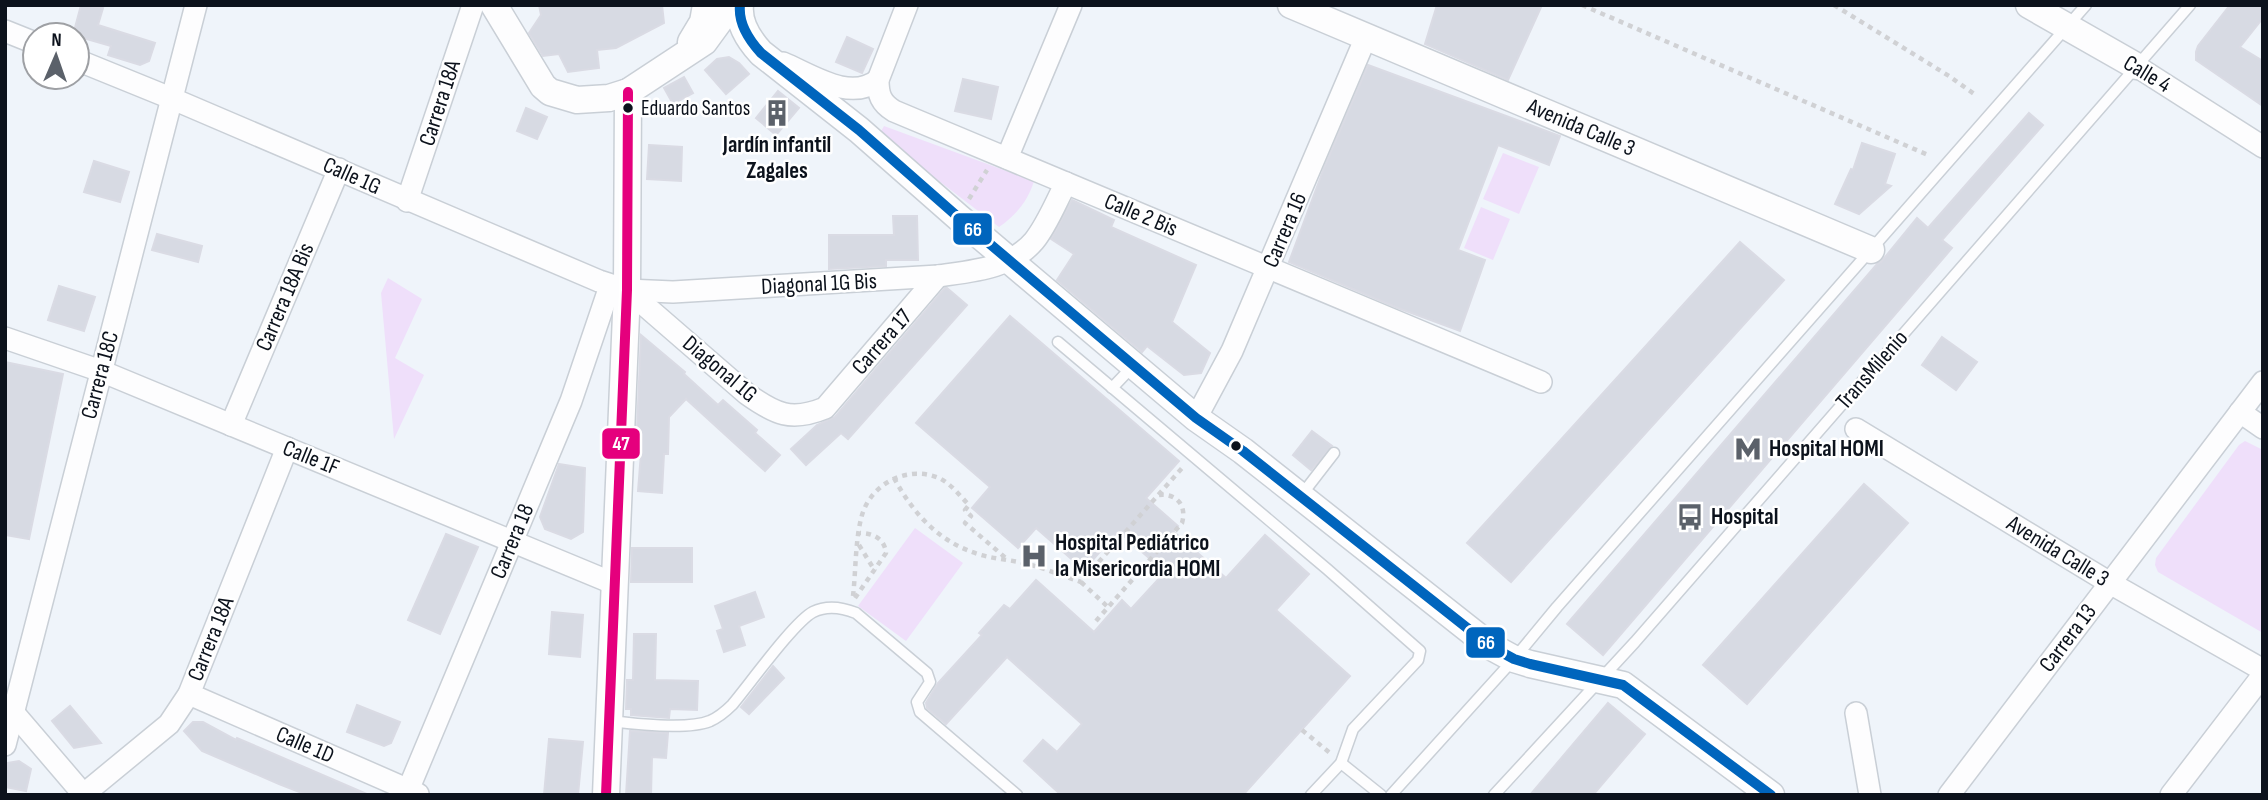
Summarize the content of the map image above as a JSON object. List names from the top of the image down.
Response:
{
  "streets": {
    "street": [
      "Calle 4",
      "Carrera 18A",
      "Avenida Calle 3",
      "Calle 1G",
      "Calle 2 Bis",
      "Carrera 16",
      "Diagonal 1G Bis",
      "Carrera 18A Bis",
      "Carrera 17",
      "Diagonal 1G",
      "Carrera 18C",
      "Calle 1F",
      "Carrera 18",
      "Carrera 13",
      "Calle 1D"
    ],
    "lane": ["TransMilenio"]
  },
  "crossings": [
    ["Calle 4", "TransMilenio"],
    ["Carrera 18A", "Calle 1G"],
    ["Carrera 18A", "Calle 1F"],
    ["Carrera 18A", "Calle 1D"],
    ["Avenida Calle 3", "Carrera 16"],
    ["Avenida Calle 3", "Carrera 13"],
    ["Calle 1G", "Diagonal 1G Bis"],
    ["Calle 1G", "Carrera 18A Bis"],
    ["Calle 1G", "Diagonal 1G"],
    ["Calle 1G", "Carrera 18C"],
    ["Calle 1G", "Carrera 18"],
    ["Calle 2 Bis", "Carrera 16"],
    ["Diagonal 1G Bis", "Carrera 17"],
    ["Diagonal 1G Bis", "Diagonal 1G"],
    ["Diagonal 1G Bis", "Carrera 18"],
    ["Carrera 18A Bis", "Calle 1F"],
    ["Carrera 17", "Diagonal 1G"],
    ["Diagonal 1G", "Carrera 18"],
    ["Carrera 18C", "Calle 1F"],
    ["Calle 1F", "Carrera 18"],
    ["Carrera 18", "Calle 1D"]
  ],
  "places": {
    "other": ["Eduardo Santos"],
    "building": ["Jardín infantil Zagales"],
    "metro station": ["Hospital HOMI"],
    "bus stop": ["Hospital"],
    "hospital": ["Hospital Pediátrico la Misericordia HOMI"]
  },
  "lines": ["transit line 66", "transit line 47"],
  "north": "top"
}
